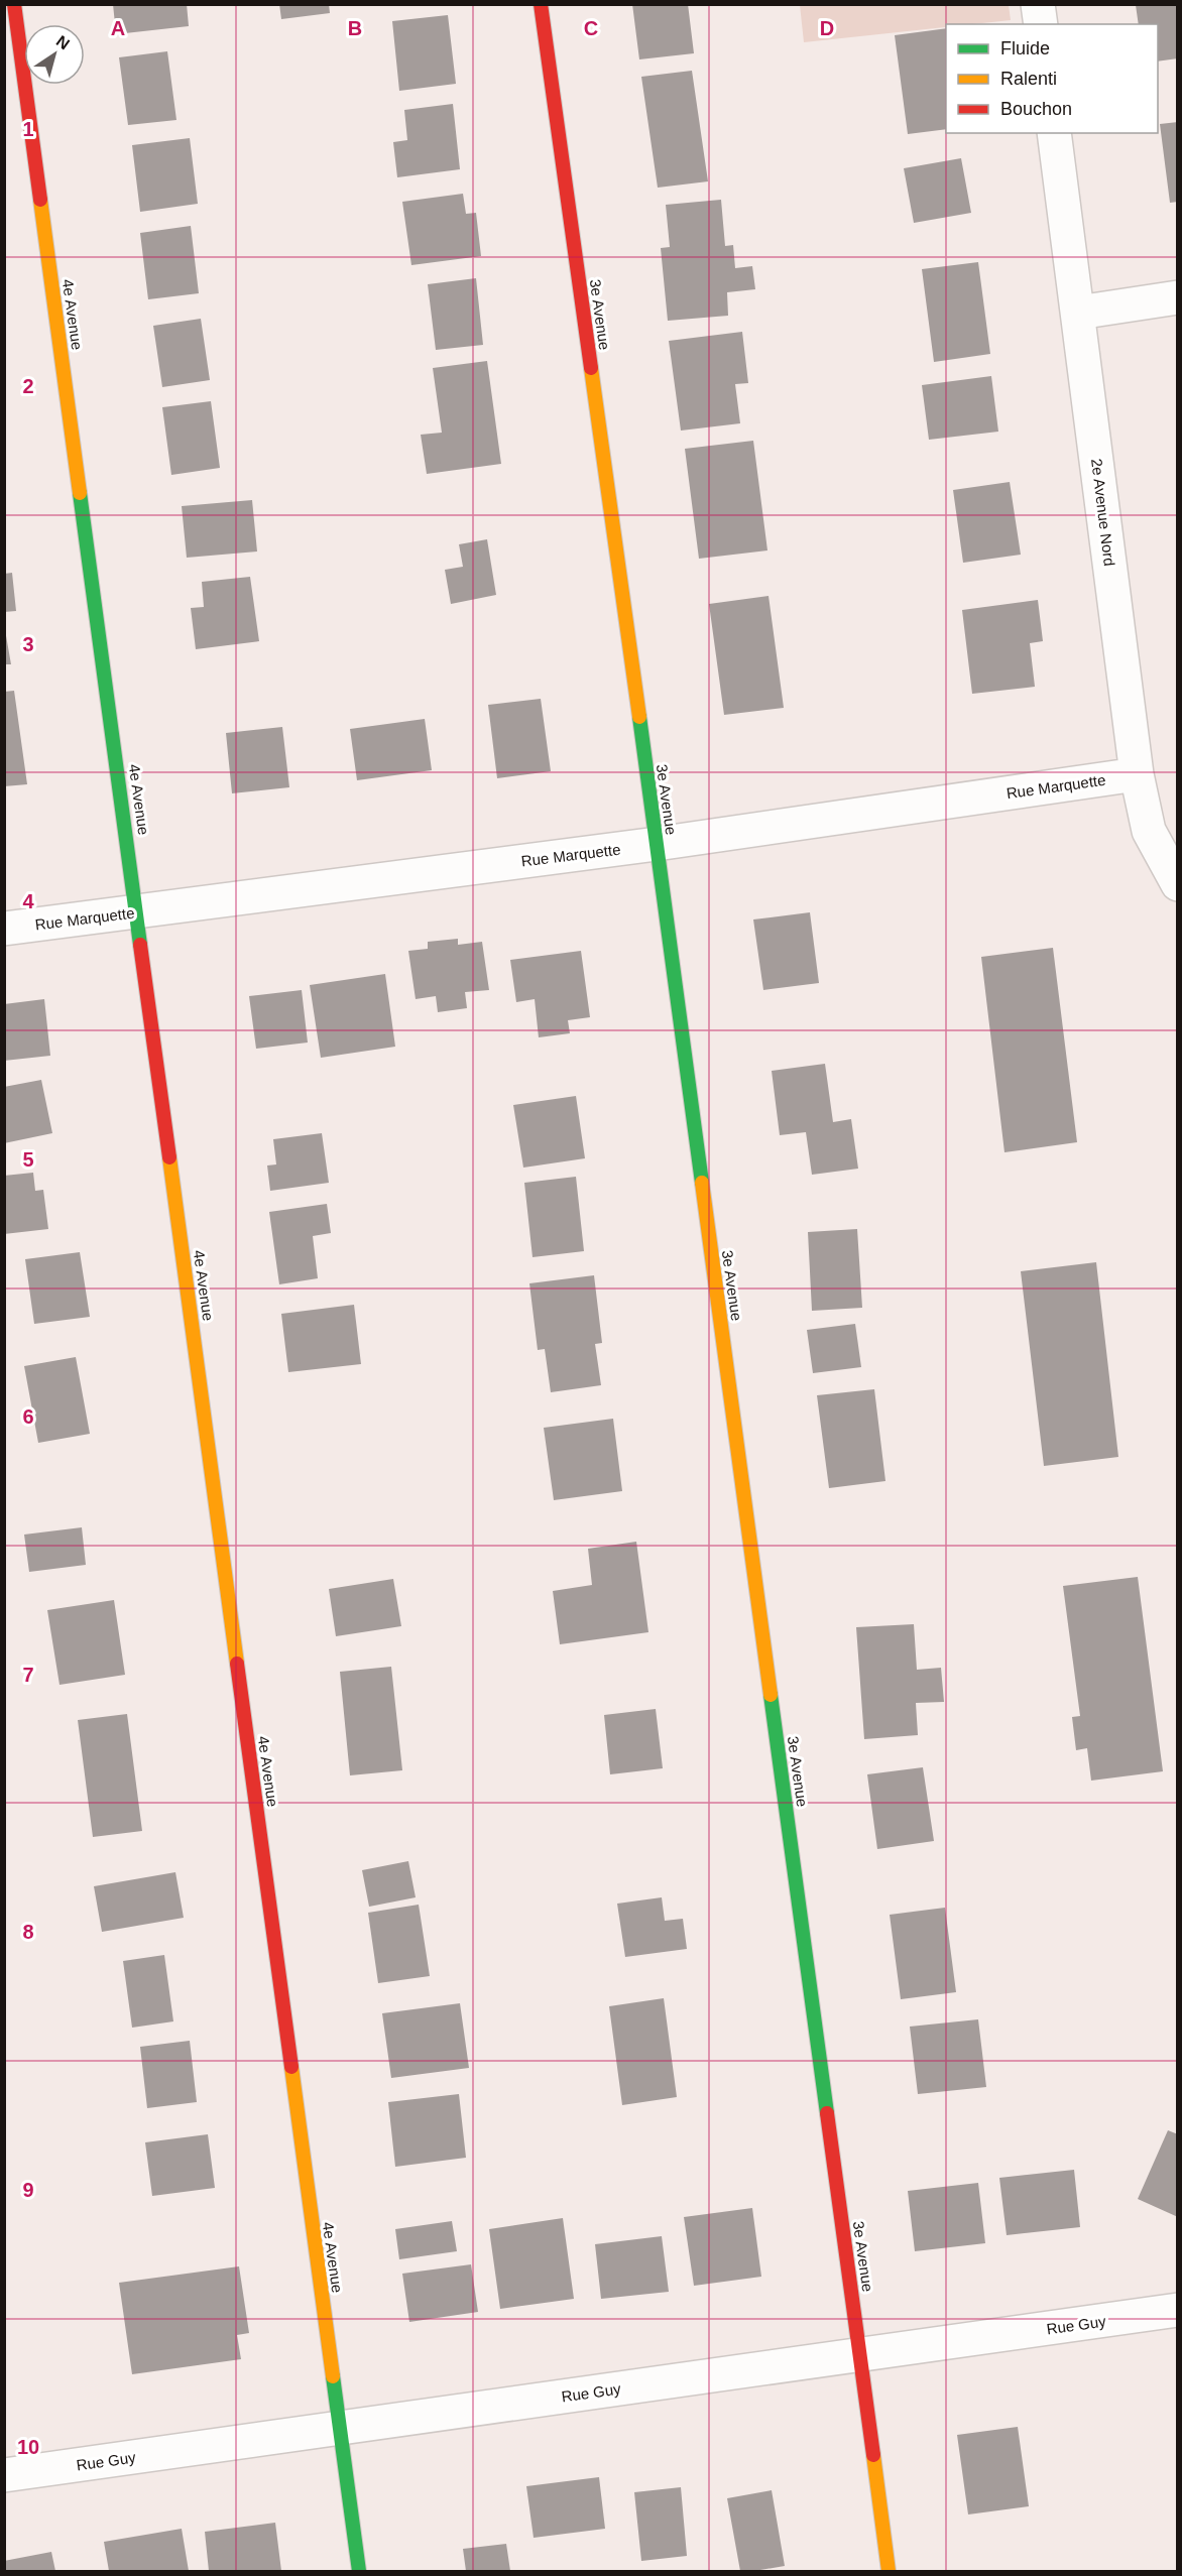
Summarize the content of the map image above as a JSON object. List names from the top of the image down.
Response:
{
  "streets": {
    "street": [
      "4e Avenue",
      "3e Avenue",
      "2e Avenue Nord",
      "Rue Marquette",
      "Rue Guy"
    ]
  },
  "crossings": [
    ["4e Avenue", "Rue Marquette"],
    ["4e Avenue", "Rue Guy"],
    ["3e Avenue", "Rue Marquette"],
    ["3e Avenue", "Rue Guy"],
    ["2e Avenue Nord", "Rue Marquette"]
  ],
  "legend": ["Fluide", "Ralenti", "Bouchon"],
  "north": "top right",
  "grid": {
    "columns": [
      "A",
      "B",
      "C",
      "D"
    ],
    "rows": [
      "1",
      "2",
      "3",
      "4",
      "5",
      "6",
      "7",
      "8",
      "9",
      "10"
    ]
  }
}
